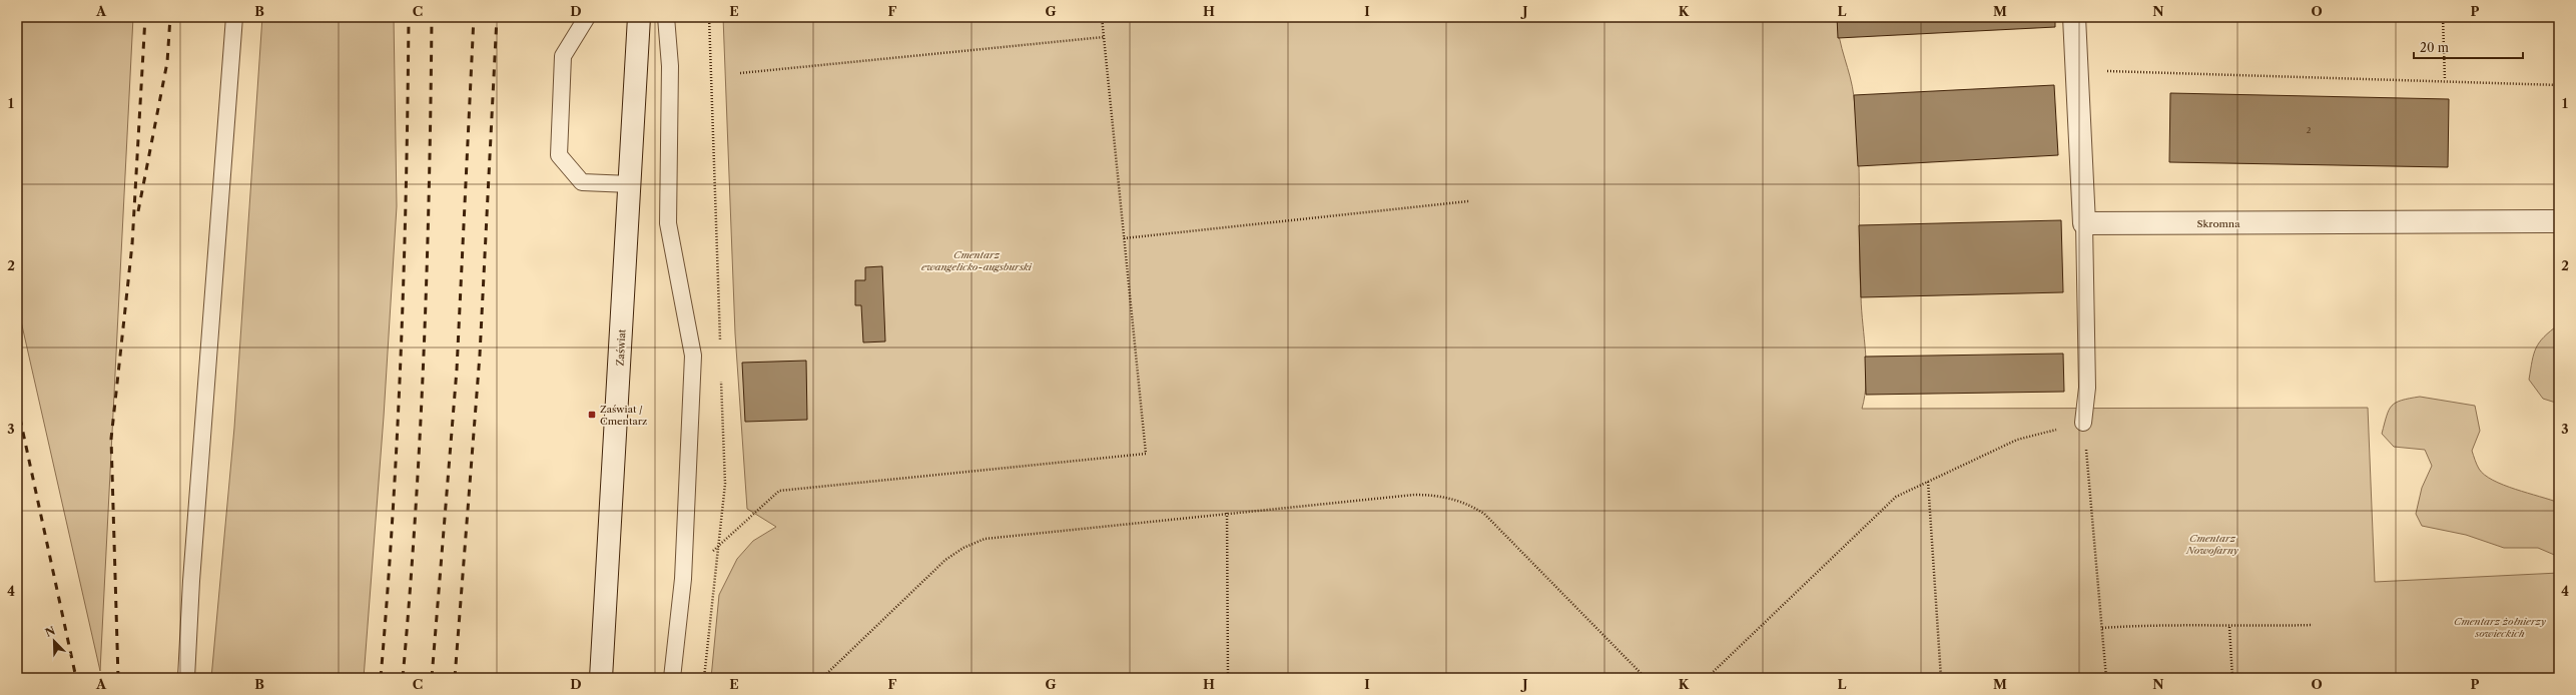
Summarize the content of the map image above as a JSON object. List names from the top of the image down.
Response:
{
  "streets": {
    "street": ["Skromna", "Zaświat"]
  },
  "parks": ["Cmentarz ewangelicko-augsburski", "Cmentarz Nowofarny", "Cmentarz żołnierzy sowieckich"],
  "places": {
    "transit": ["Zaświat / Cmentarz"]
  },
  "house_numbers": ["2"],
  "scale_bar": "20 m",
  "north": "top left",
  "grid": {
    "columns": [
      "A",
      "B",
      "C",
      "D",
      "E",
      "F",
      "G",
      "H",
      "I",
      "J",
      "K",
      "L",
      "M",
      "N",
      "O",
      "P"
    ],
    "rows": [
      "1",
      "2",
      "3",
      "4"
    ]
  }
}
